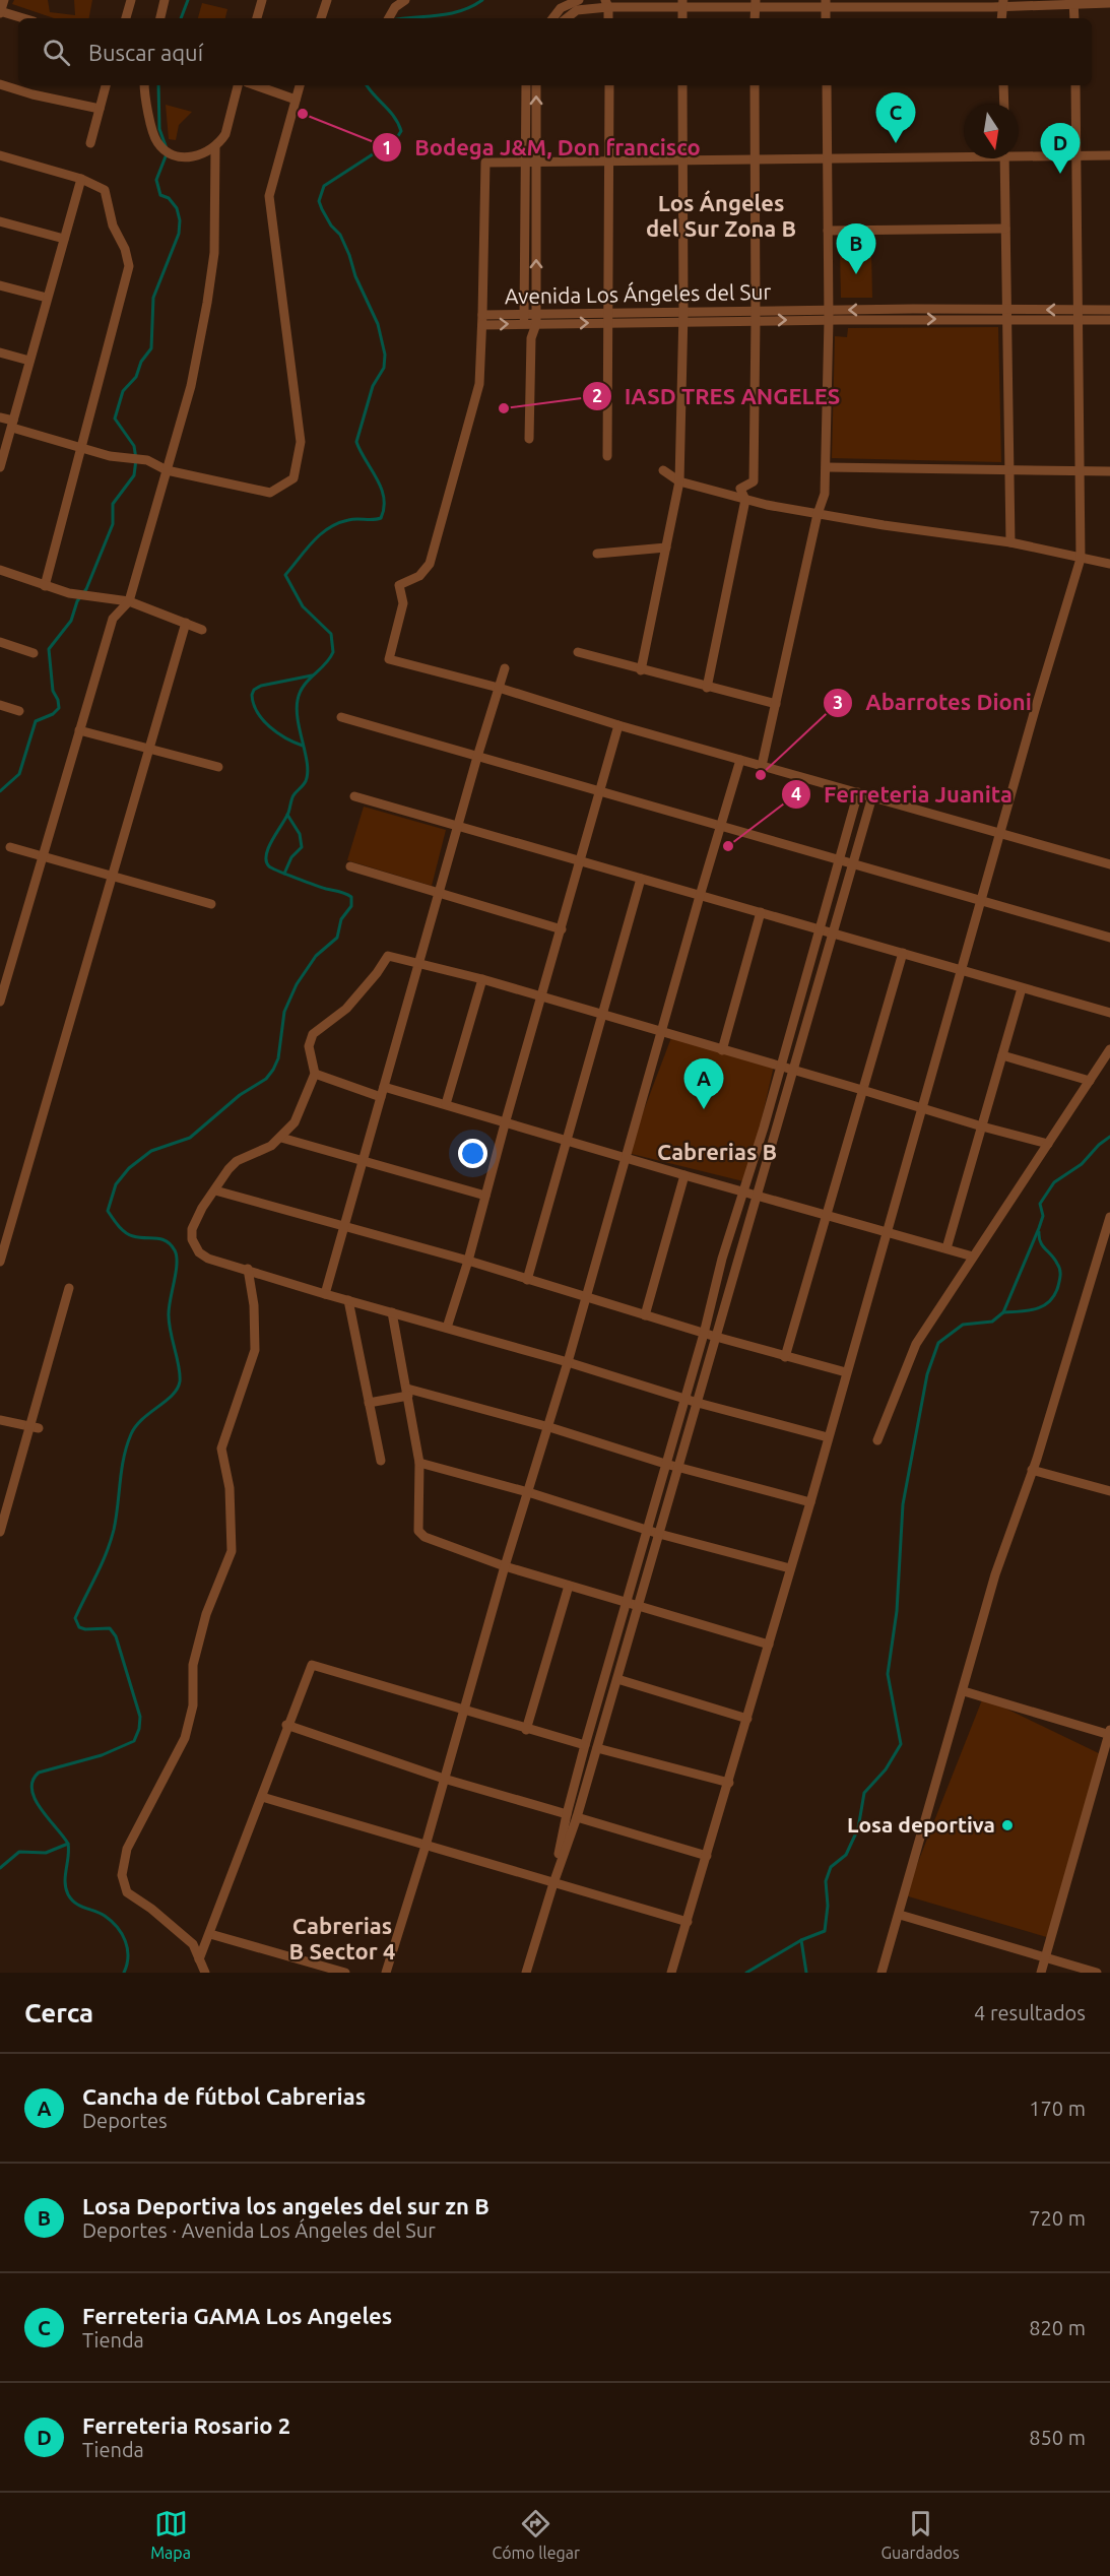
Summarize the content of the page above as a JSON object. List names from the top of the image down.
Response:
{
  "streets": {
    "street": ["Avenida Los Ángeles del Sur"]
  },
  "districts": ["Los Ángeles del Sur Zona B", "Cabrerias B", "Cabrerias B Sector 4"],
  "places": [
    "Bodega J&M, Don francisco",
    "IASD TRES ANGELES",
    "Abarrotes Dioni",
    "Ferreteria Juanita",
    "Losa deportiva"
  ],
  "north": "bottom",
  "page": {
    "search": "Buscar aquí",
    "pins": [
      "C",
      "D",
      "B",
      "A"
    ],
    "heading": ["Cerca", "4 resultados"],
    "list": [
      {
        "mark": "A",
        "name": "Cancha de fútbol Cabrerias",
        "note": "Deportes",
        "value": "170 m"
      },
      {
        "mark": "B",
        "name": "Losa Deportiva los angeles del sur zn B",
        "note": "Deportes · Avenida Los Ángeles del Sur",
        "value": "720 m"
      },
      {
        "mark": "C",
        "name": "Ferreteria GAMA Los Angeles",
        "note": "Tienda",
        "value": "820 m"
      },
      {
        "mark": "D",
        "name": "Ferreteria Rosario 2",
        "note": "Tienda",
        "value": "850 m"
      }
    ],
    "nav": ["Mapa", "Cómo llegar", "Guardados"]
  }
}
